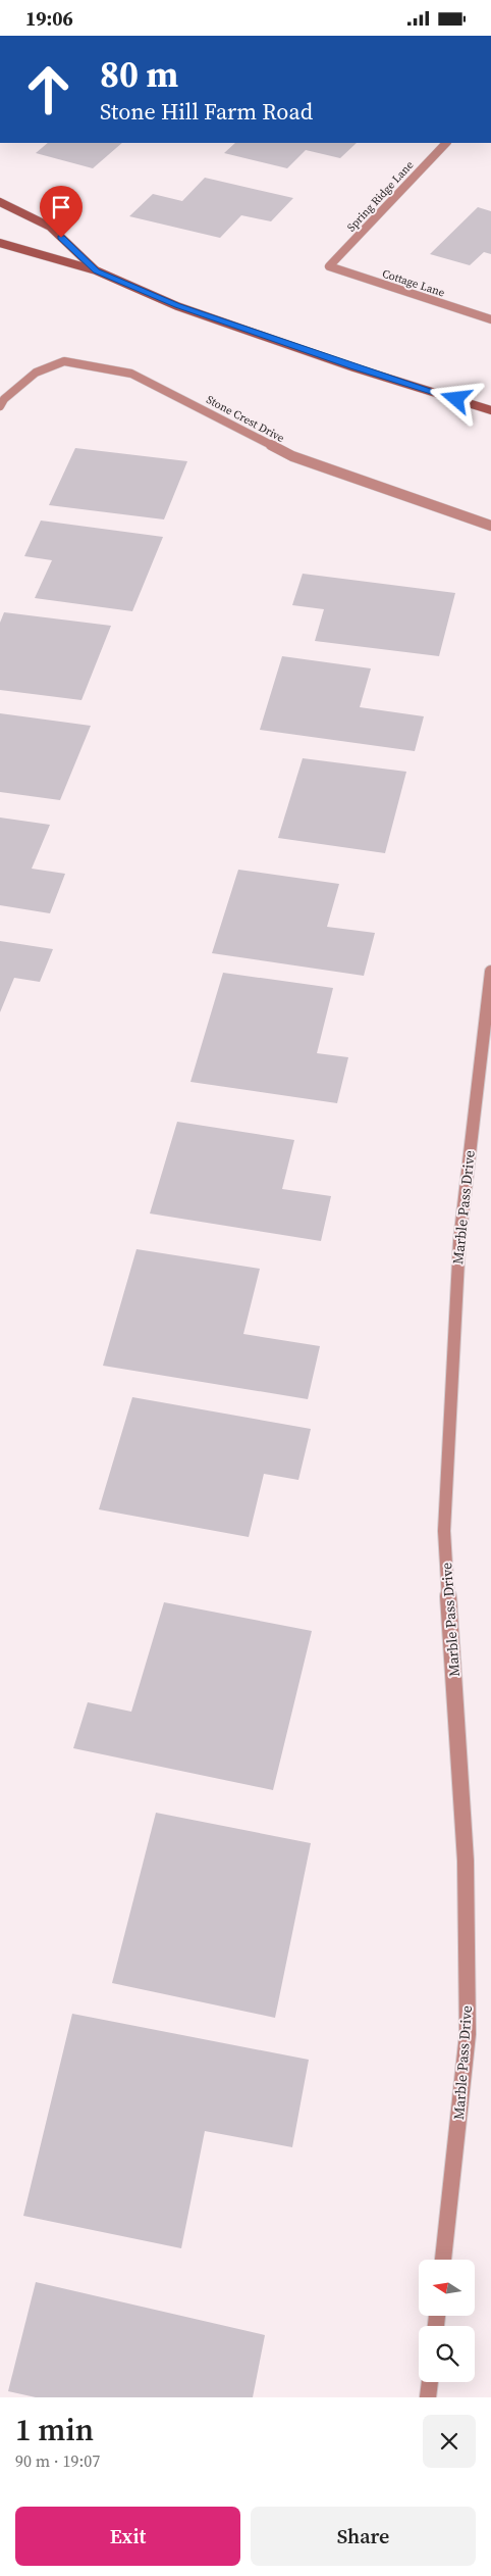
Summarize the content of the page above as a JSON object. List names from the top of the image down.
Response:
{
  "streets": {
    "street": [
      "Spring Ridge Lane",
      "Cottage Lane",
      "Stone Crest Drive",
      "Marble Pass Drive"
    ]
  },
  "crossings": [
    ["Spring Ridge Lane", "Cottage Lane"]
  ],
  "north": "left",
  "page": {
    "status": "19:06",
    "turn": ["80 m", "Stone Hill Farm Road"],
    "heading": ["1 min", "90 m · 19:07"],
    "buttons": ["Exit", "Share"]
  }
}
